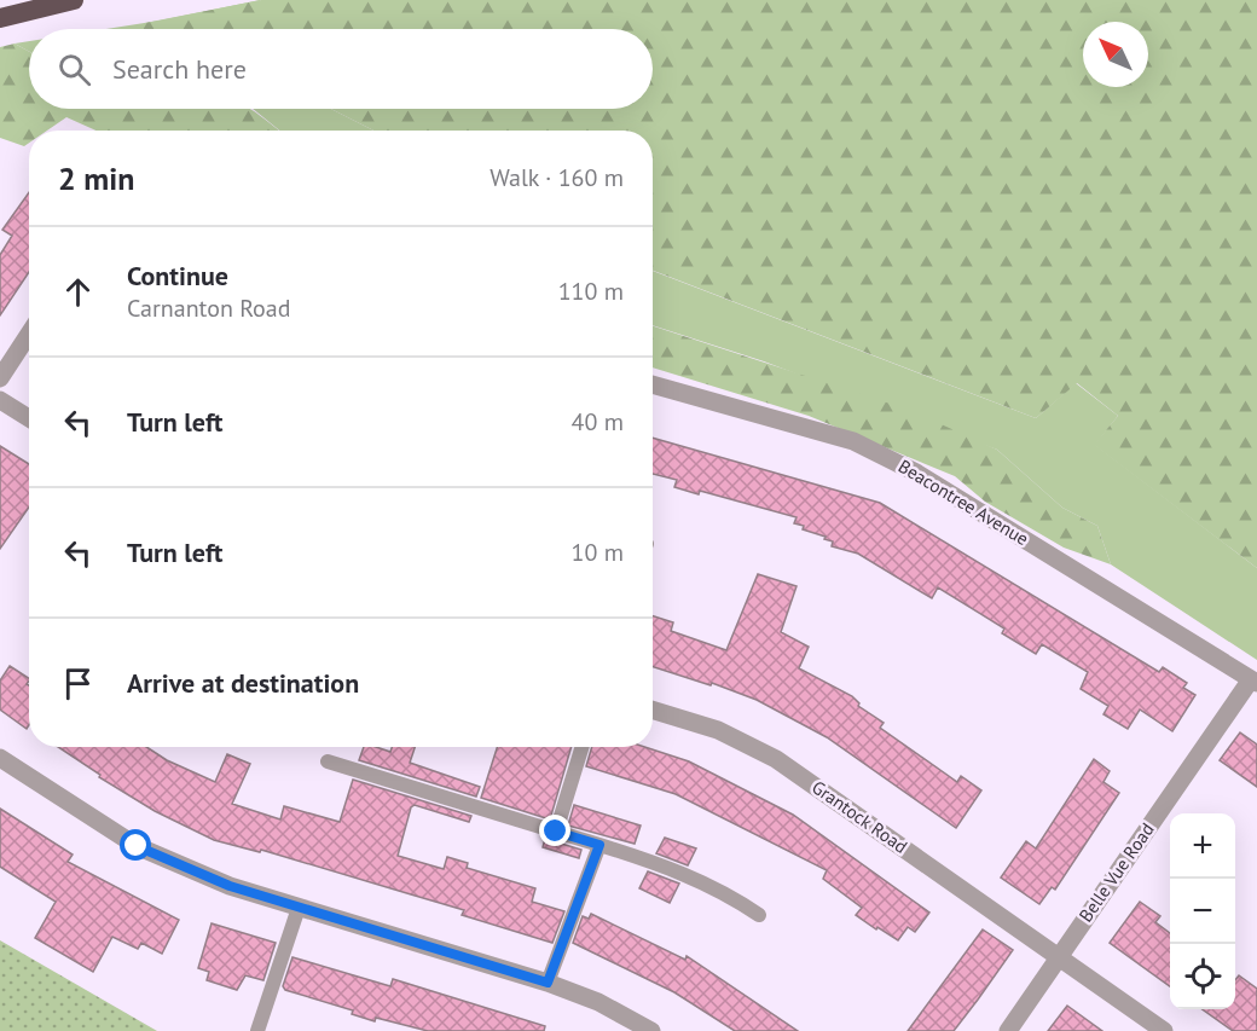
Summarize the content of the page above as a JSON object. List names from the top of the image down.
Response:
{
  "streets": {
    "street": ["Beacontree Avenue", "Grantock Road", "Belle Vue Road"]
  },
  "crossings": [
    ["Beacontree Avenue", "Belle Vue Road"],
    ["Grantock Road", "Belle Vue Road"]
  ],
  "north": "top left",
  "page": {
    "search": "Search here",
    "heading": ["2 min", "Walk · 160 m"],
    "list": [
      ["Continue", "Carnanton Road", "110 m"],
      ["Turn left", "40 m"],
      ["Turn left", "10 m"],
      "Arrive at destination"
    ],
    "map_buttons": ["+", "−"]
  }
}
